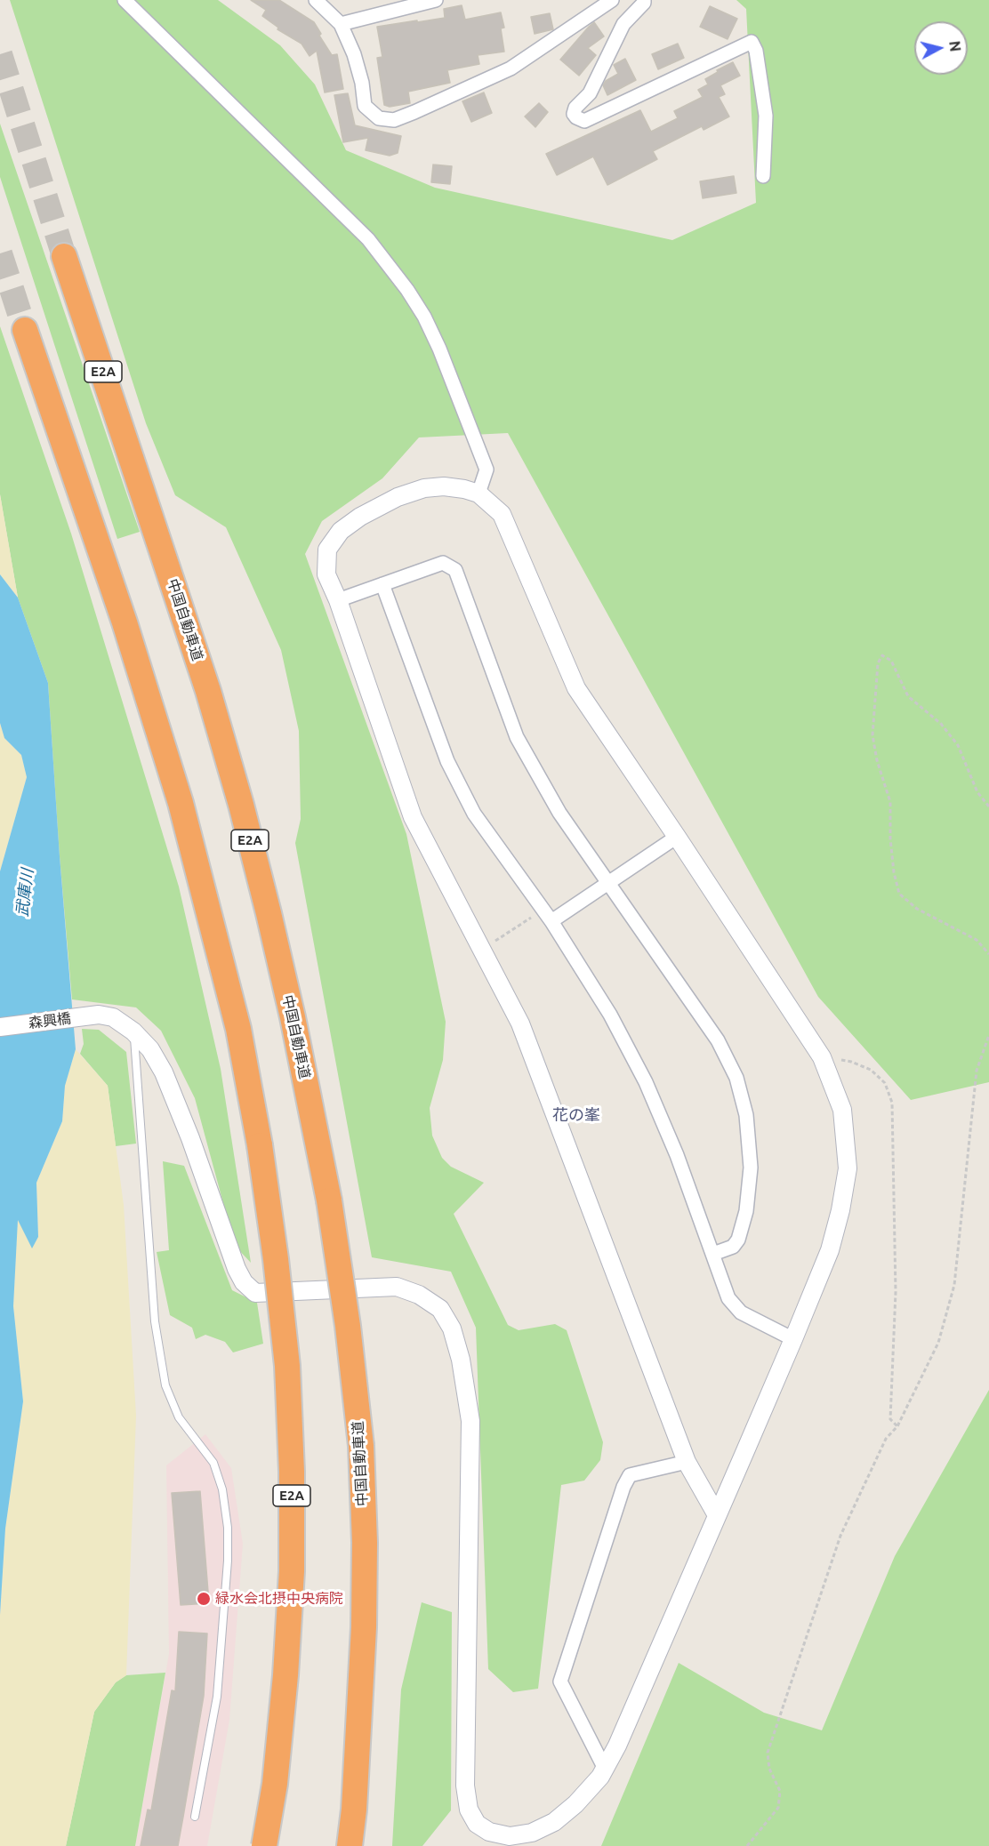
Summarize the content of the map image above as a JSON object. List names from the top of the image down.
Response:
{
  "streets": {
    "highway": ["E2A", "中国自動車道"],
    "street": ["森興橋"]
  },
  "districts": ["花の峯"],
  "water": ["武庫川"],
  "places": ["緑水会北摂中央病院"],
  "north": "right"
}
